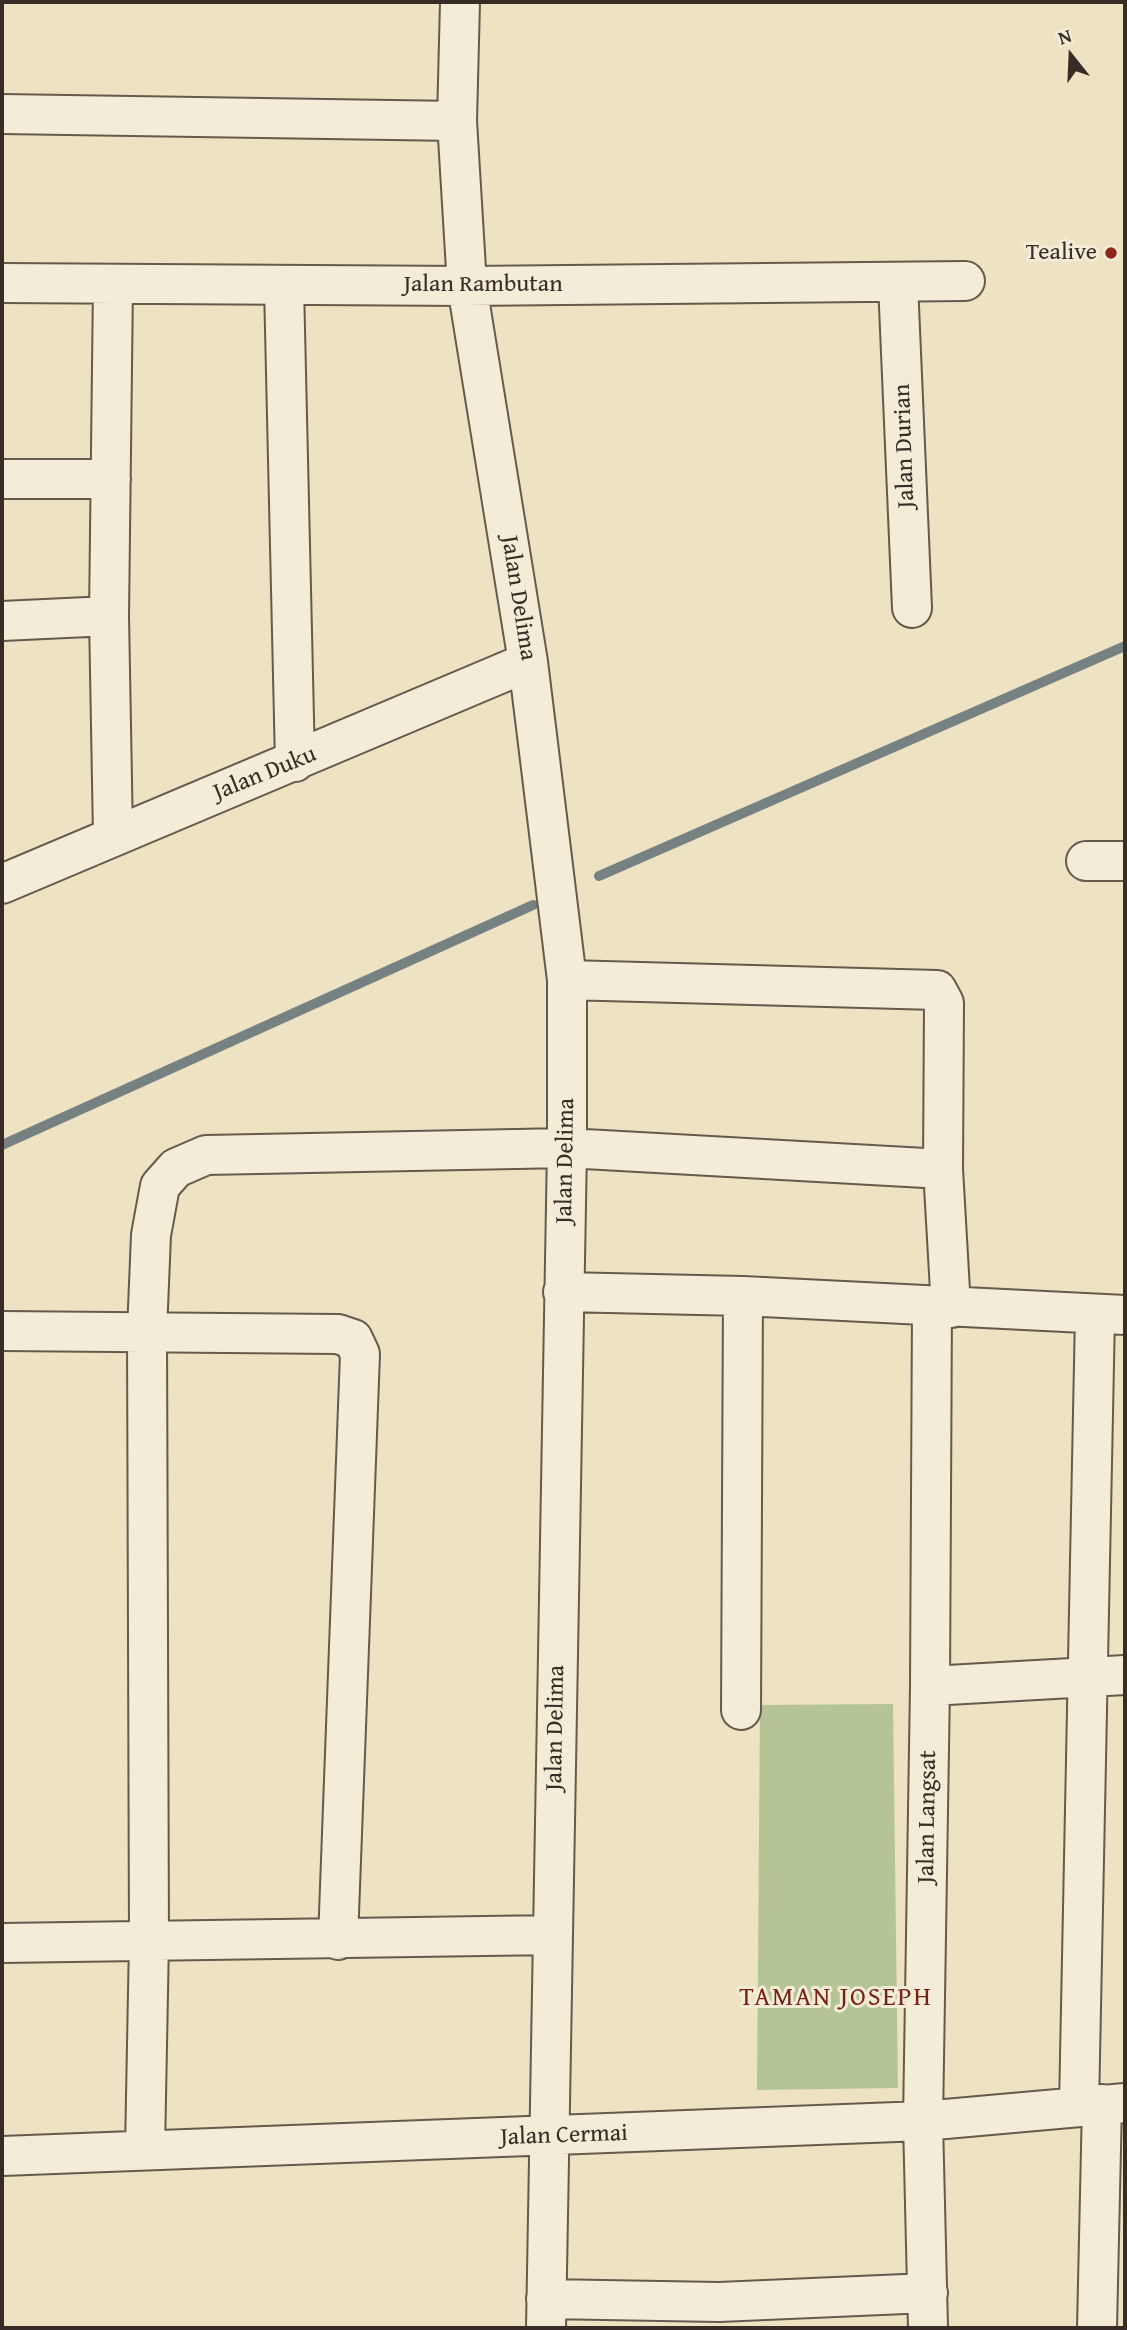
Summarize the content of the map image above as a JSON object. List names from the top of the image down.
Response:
{
  "streets": {
    "street": [
      "Jalan Rambutan",
      "Jalan Durian",
      "Jalan Delima",
      "Jalan Duku",
      "Jalan Langsat",
      "Jalan Cermai"
    ]
  },
  "crossings": [
    ["Jalan Rambutan", "Jalan Durian"],
    ["Jalan Rambutan", "Jalan Delima"],
    ["Jalan Delima", "Jalan Duku"],
    ["Jalan Delima", "Jalan Langsat"],
    ["Jalan Delima", "Jalan Cermai"],
    ["Jalan Langsat", "Jalan Cermai"]
  ],
  "districts": ["TAMAN JOSEPH"],
  "places": ["Tealive"],
  "north": "top"
}
